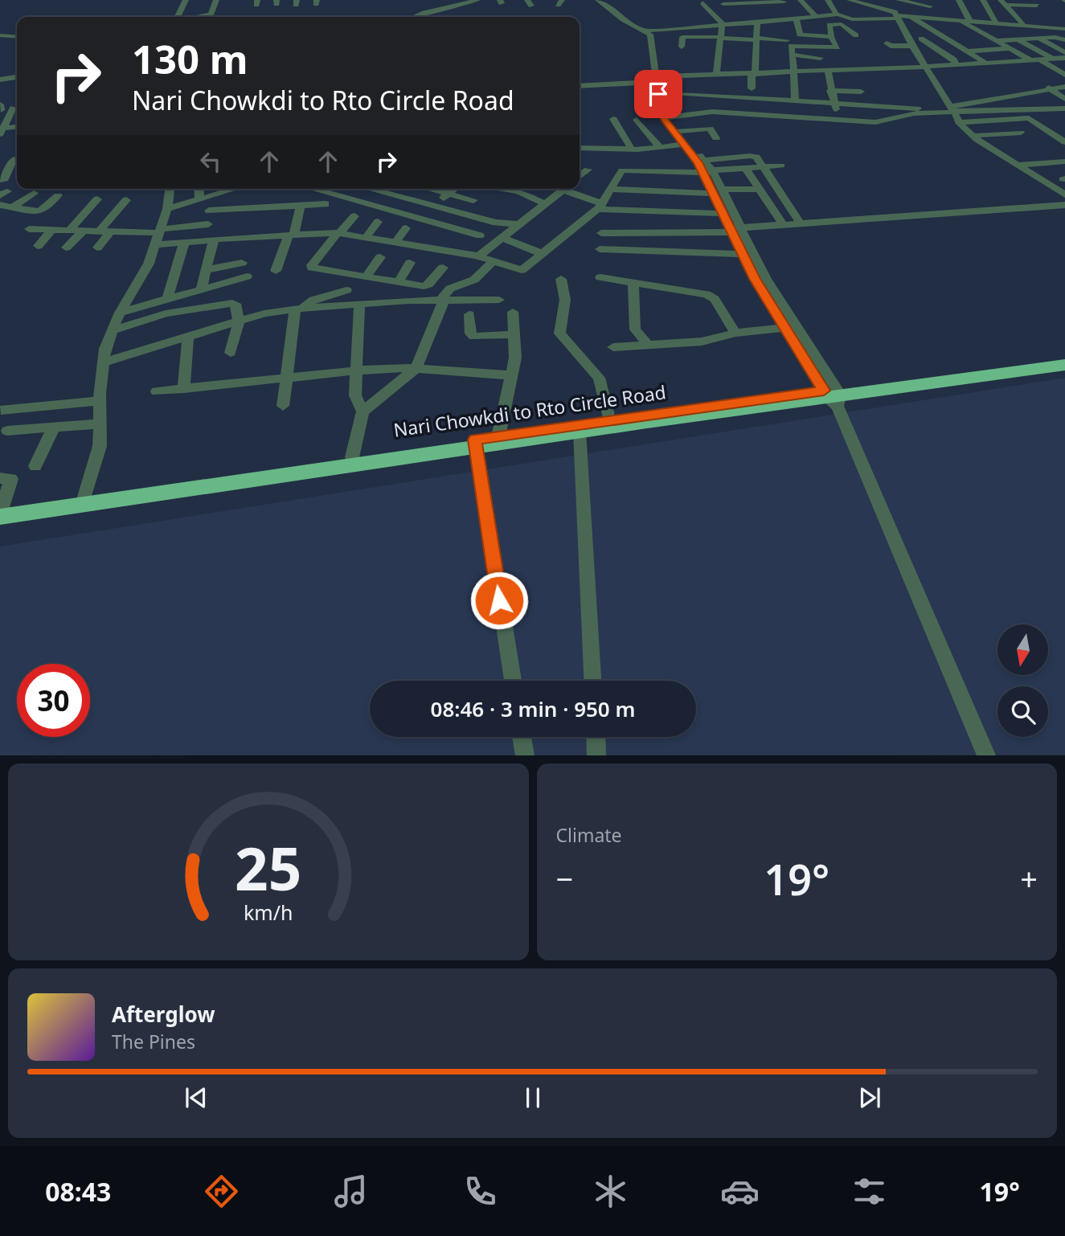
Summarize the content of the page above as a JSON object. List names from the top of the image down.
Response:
{
  "streets": {
    "highway": ["Nari Chowkdi to Rto Circle Road"]
  },
  "north": "bottom",
  "page": {
    "turn": ["130 m", "Nari Chowkdi to Rto Circle Road"],
    "limit": "30",
    "trip": "08:46 · 3 min · 950 m",
    "tile": "Climate",
    "heat": ["−", "19°", "+"],
    "song": ["Afterglow", "The Pines"],
    "tabs": ["08:43", "19°"],
    "gauge": ["25", "km/h"]
  }
}
